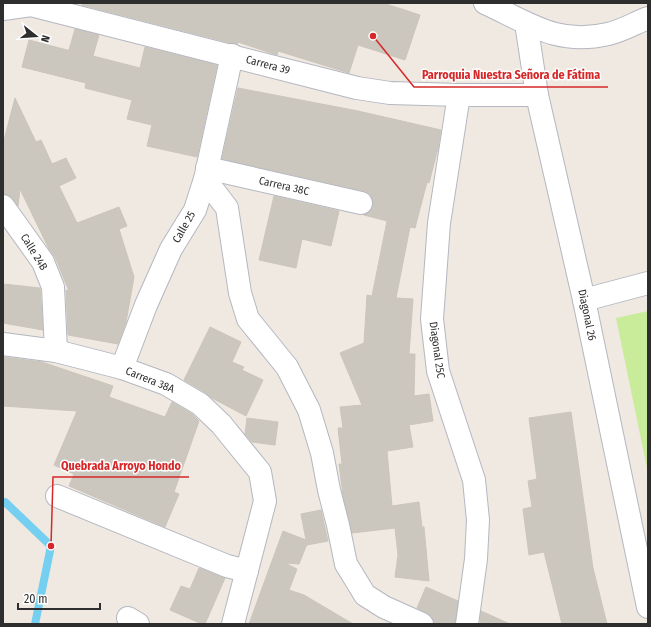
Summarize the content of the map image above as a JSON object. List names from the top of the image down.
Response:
{
  "streets": {
    "street": [
      "Carrera 39",
      "Carrera 38C",
      "Calle 25",
      "Calle 24B",
      "Diagonal 26",
      "Diagonal 25C",
      "Carrera 38A"
    ]
  },
  "crossings": [
    ["Carrera 39", "Calle 25"],
    ["Carrera 39", "Diagonal 26"],
    ["Carrera 39", "Diagonal 25C"],
    ["Carrera 38C", "Calle 25"],
    ["Calle 25", "Carrera 38A"],
    ["Calle 24B", "Carrera 38A"]
  ],
  "places": ["Parroquia Nuestra Señora de Fátima", "Quebrada Arroyo Hondo"],
  "scale_bar": "20 m",
  "north": "right"
}
